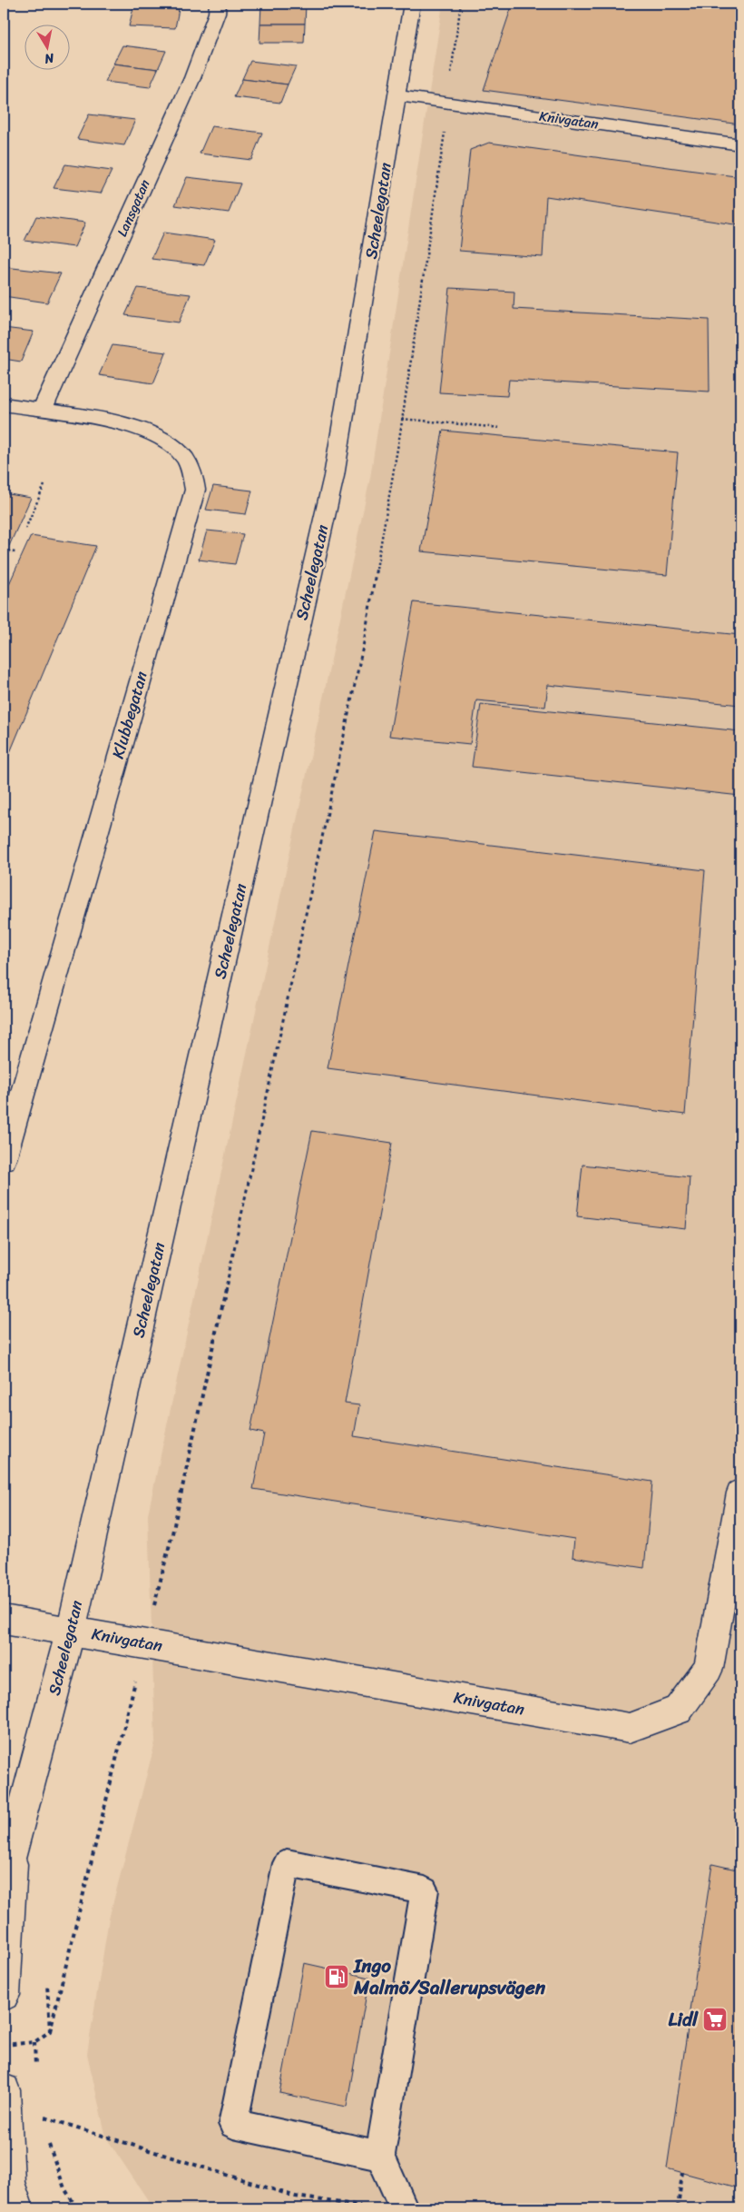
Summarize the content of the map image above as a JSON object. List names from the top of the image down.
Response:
{
  "streets": {
    "street": [
      "Knivgatan",
      "Lansgatan",
      "Scheelegatan",
      "Klubbegatan"
    ]
  },
  "crossings": [
    ["Knivgatan", "Scheelegatan"],
    ["Lansgatan", "Klubbegatan"]
  ],
  "places": {
    "fuel station": ["Ingo Malmö/Sallerupsvägen"],
    "supermarket": ["Lidl"]
  },
  "north": "bottom"
}
